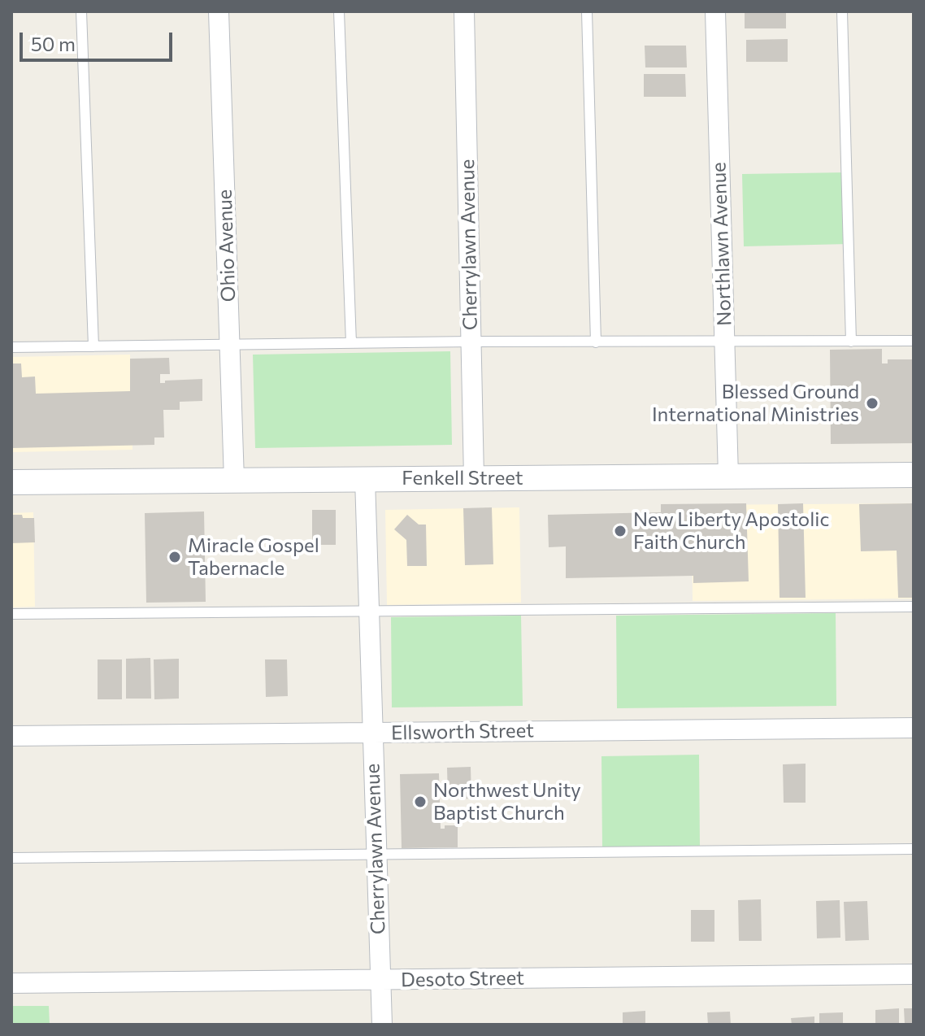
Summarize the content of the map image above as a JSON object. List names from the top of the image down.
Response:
{
  "streets": {
    "street": [
      "Northlawn Avenue",
      "Cherrylawn Avenue",
      "Ohio Avenue",
      "Fenkell Street",
      "Ellsworth Street",
      "Desoto Street"
    ]
  },
  "crossings": [
    ["Northlawn Avenue", "Fenkell Street"],
    ["Cherrylawn Avenue", "Fenkell Street"],
    ["Cherrylawn Avenue", "Ellsworth Street"],
    ["Cherrylawn Avenue", "Desoto Street"],
    ["Ohio Avenue", "Fenkell Street"]
  ],
  "places": [
    "Blessed Ground International Ministries",
    "New Liberty Apostolic Faith Church",
    "Miracle Gospel Tabernacle",
    "Northwest Unity Baptist Church"
  ],
  "scale_bar": "50 m"
}
